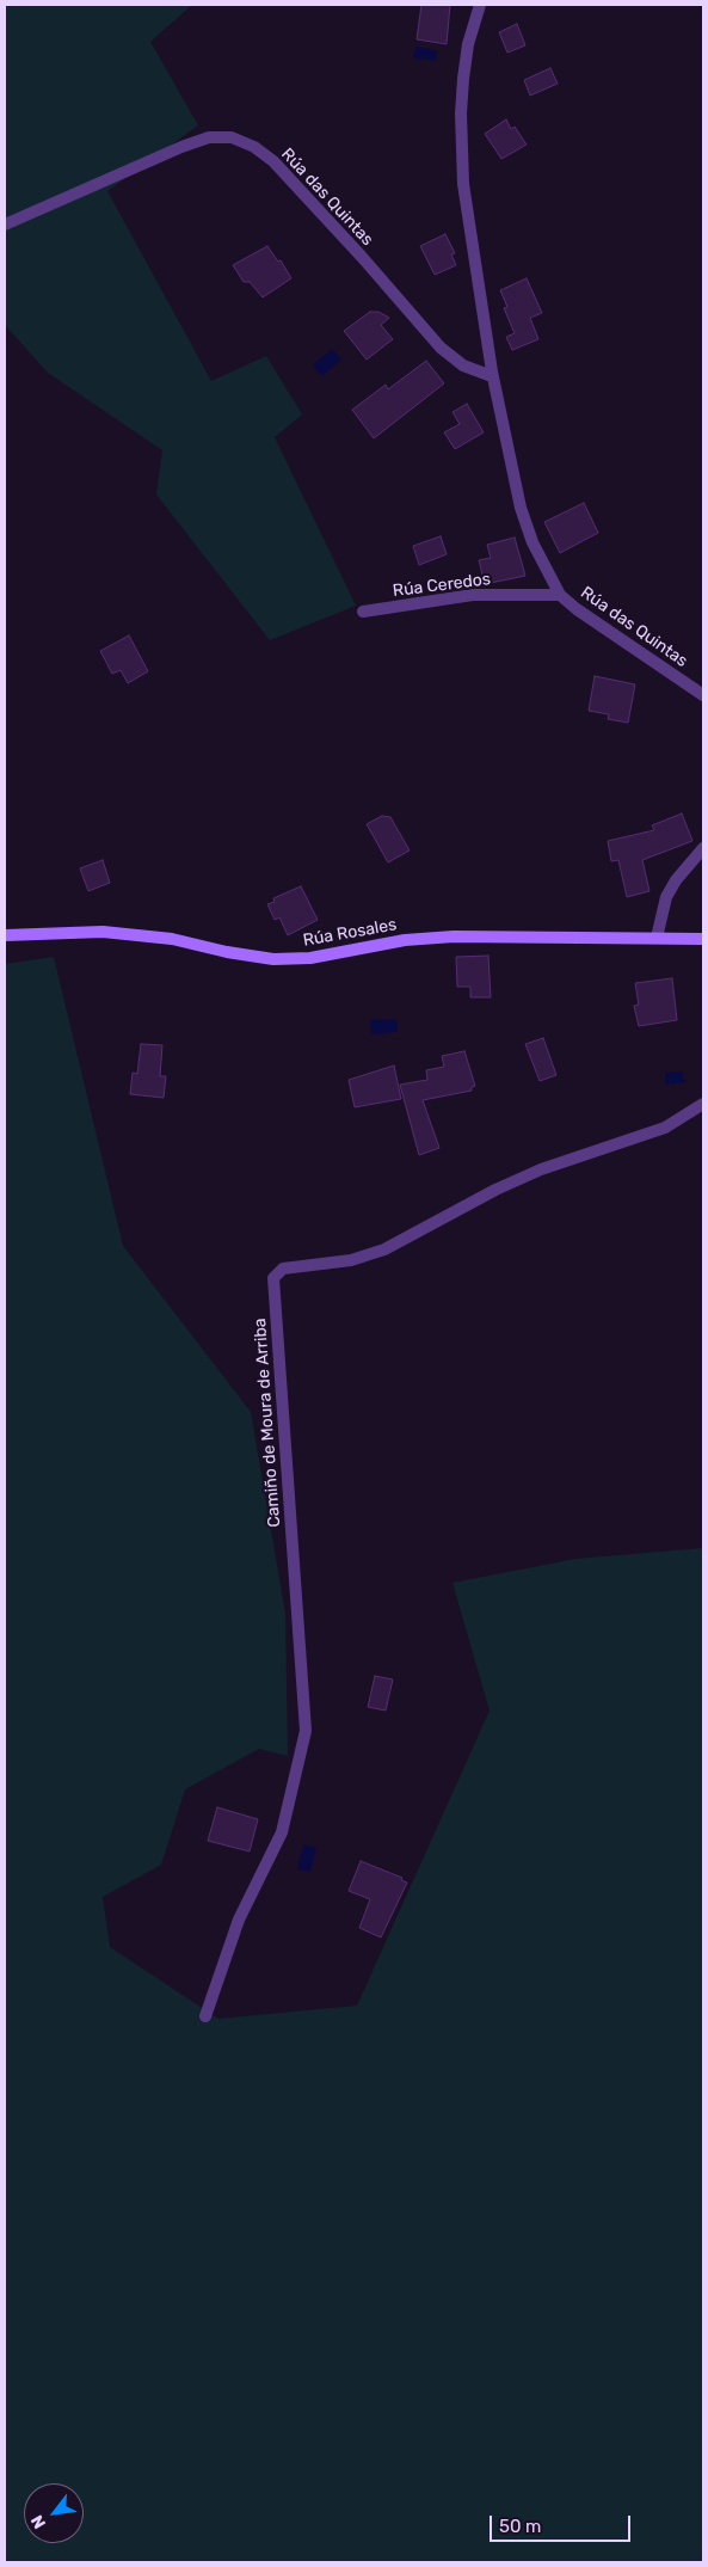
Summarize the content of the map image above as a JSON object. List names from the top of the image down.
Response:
{
  "streets": {
    "street": [
      "Rúa das Quintas",
      "Rúa Ceredos",
      "Rúa Rosales",
      "Camiño de Moura de Arriba"
    ]
  },
  "crossings": [
    ["Rúa das Quintas", "Rúa Ceredos"]
  ],
  "scale_bar": "50 m",
  "north": "bottom left"
}
